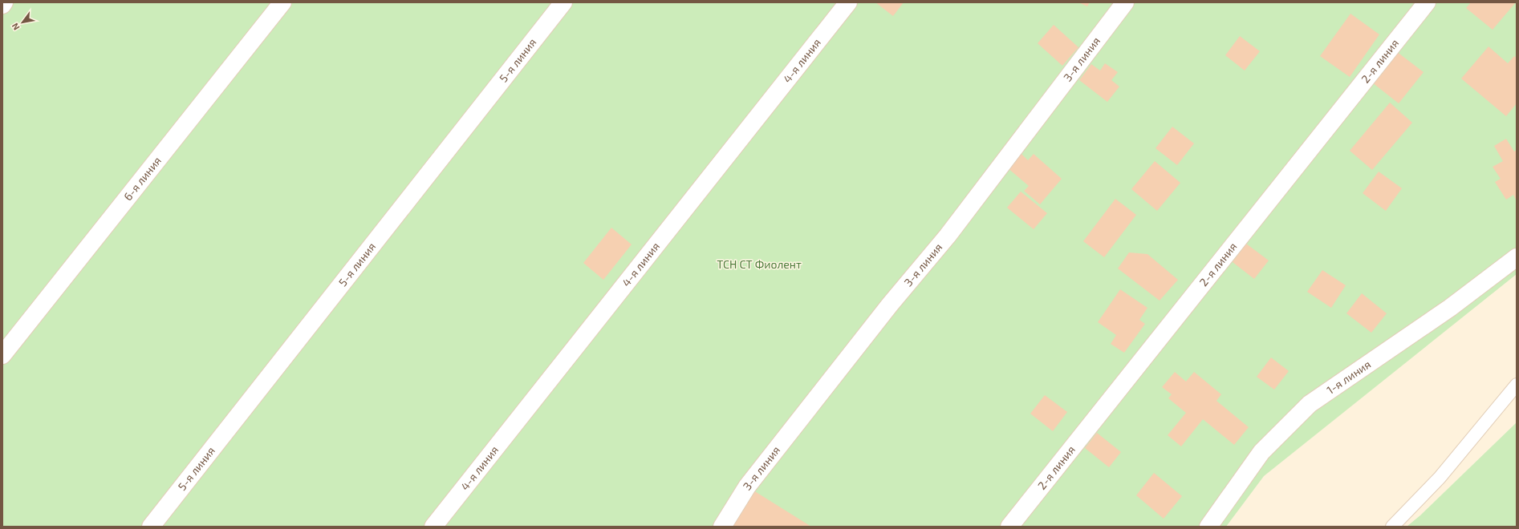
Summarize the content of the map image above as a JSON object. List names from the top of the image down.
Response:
{
  "streets": {
    "street": [
      "3-я линия",
      "5-я линия",
      "4-я линия",
      "2-я линия",
      "6-я линия",
      "1-я линия"
    ]
  },
  "parks": ["ТСН СТ Фиолент"],
  "north": "bottom left"
}
